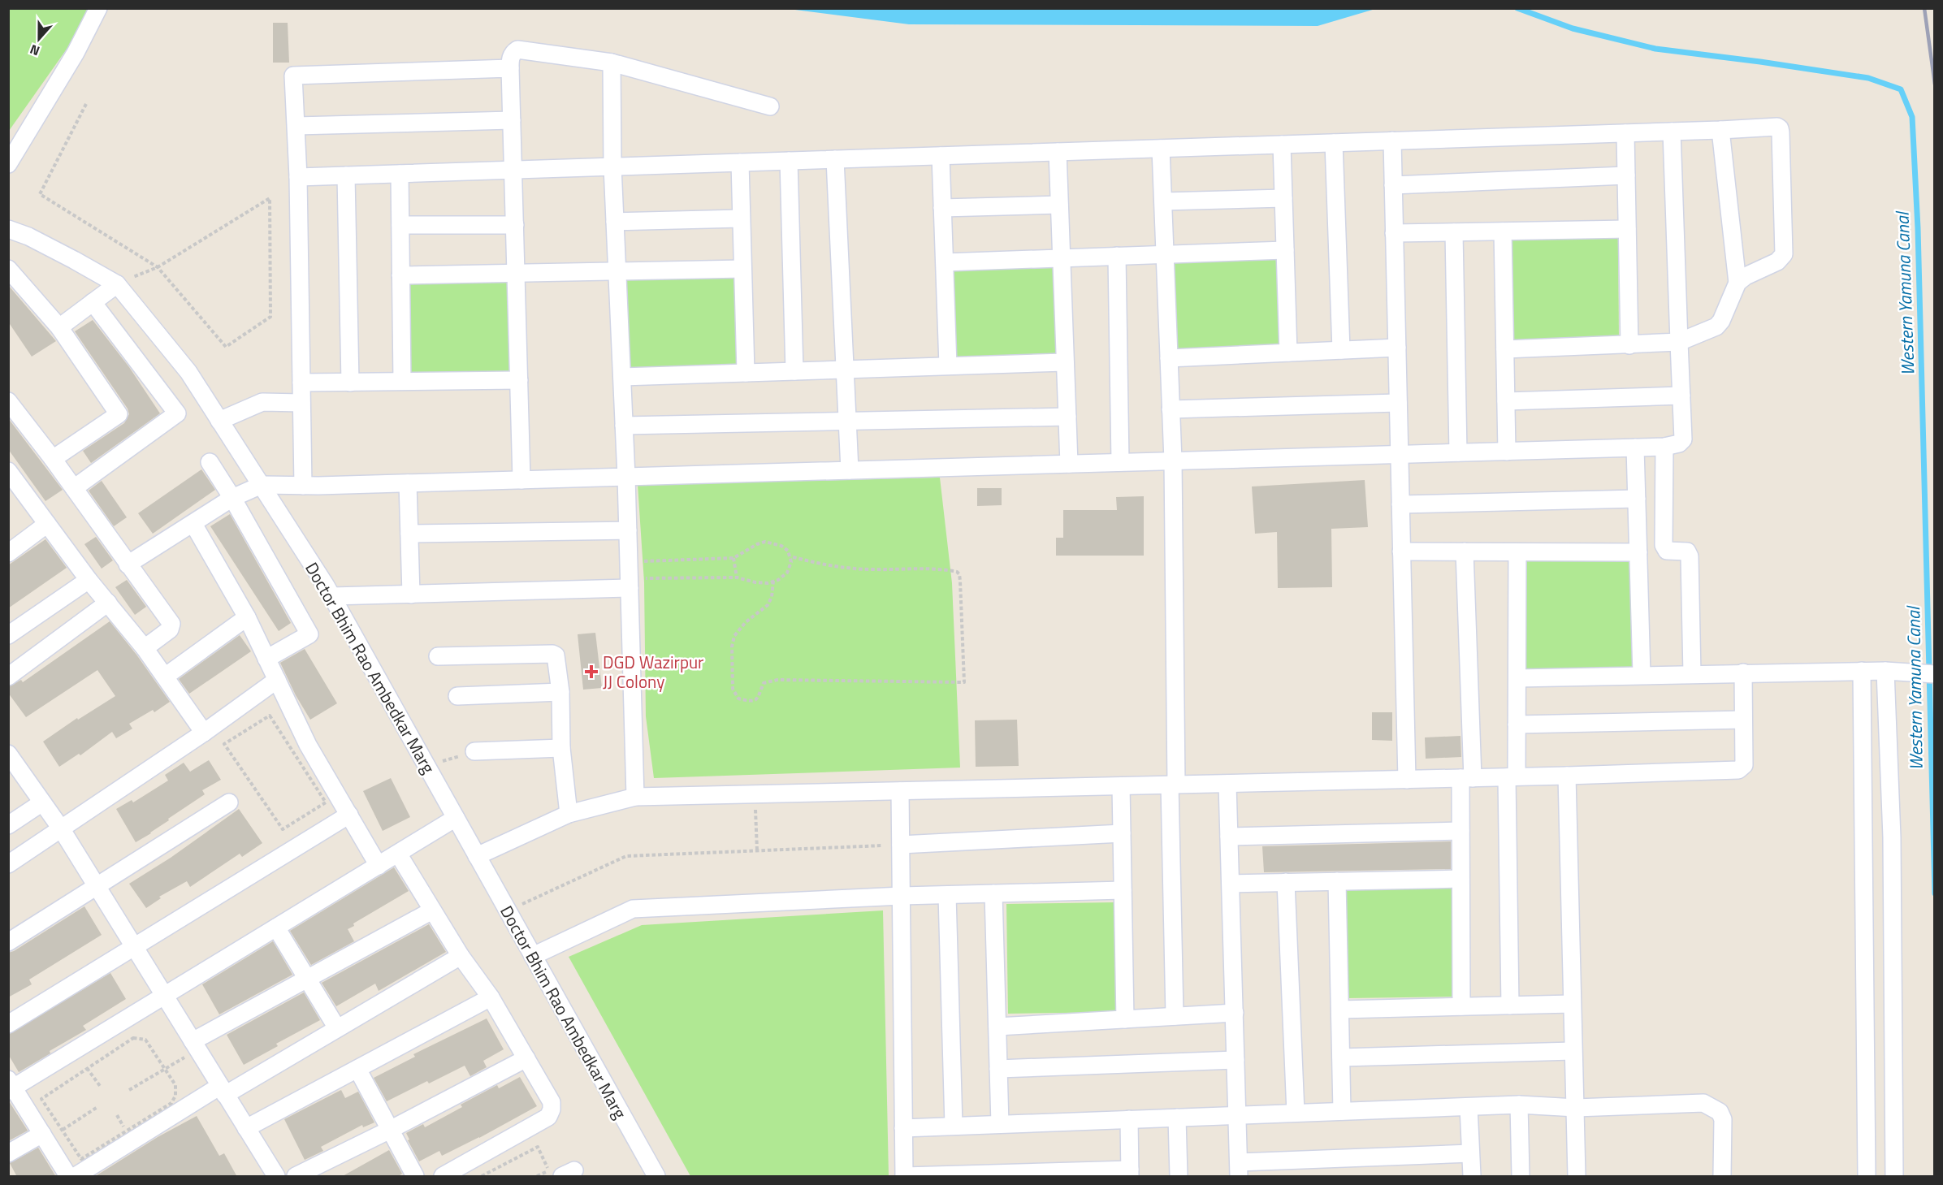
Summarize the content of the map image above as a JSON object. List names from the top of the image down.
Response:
{
  "streets": {
    "street": ["Doctor Bhim Rao Ambedkar Marg"]
  },
  "water": ["Western Yamuna Canal"],
  "places": {
    "health": ["DGD Wazirpur JJ Colony"]
  },
  "north": "bottom"
}
